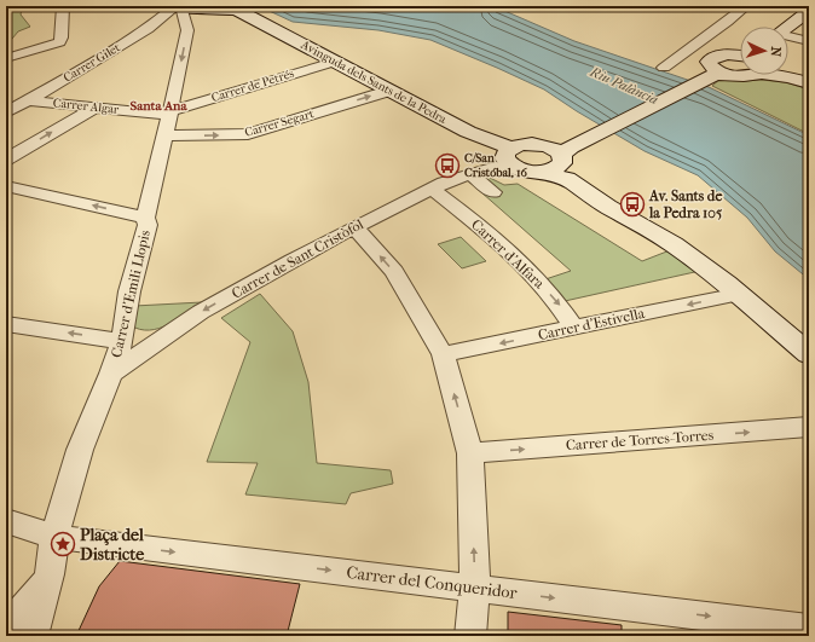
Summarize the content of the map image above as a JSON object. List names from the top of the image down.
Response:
{
  "streets": {
    "street": [
      "Carrer Gilet",
      "Avinguda dels Sants de la Pedra",
      "Carrer de Petrés",
      "Carrer Algar",
      "Carrer Segart",
      "Carrer d'Alfara",
      "Carrer de Sant Cristòfol",
      "Carrer d'Emili Llopis",
      "Carrer d'Estivella",
      "Carrer de Torres-Torres",
      "Carrer del Conqueridor"
    ]
  },
  "crossings": [
    ["Carrer Gilet", "Carrer Algar"],
    ["Carrer Gilet", "Carrer d'Emili Llopis"],
    ["Avinguda dels Sants de la Pedra", "Carrer de Petrés"],
    ["Avinguda dels Sants de la Pedra", "Carrer Segart"],
    ["Avinguda dels Sants de la Pedra", "Carrer de Sant Cristòfol"],
    ["Avinguda dels Sants de la Pedra", "Carrer d'Estivella"],
    ["Carrer de Petrés", "Carrer Algar"],
    ["Carrer de Petrés", "Carrer d'Emili Llopis"],
    ["Carrer Algar", "Carrer d'Emili Llopis"],
    ["Carrer Segart", "Carrer d'Emili Llopis"],
    ["Carrer d'Alfara", "Carrer de Sant Cristòfol"],
    ["Carrer d'Alfara", "Carrer d'Estivella"],
    ["Carrer de Sant Cristòfol", "Carrer d'Emili Llopis"],
    ["Carrer d'Emili Llopis", "Carrer del Conqueridor"]
  ],
  "one_way": [
    "Carrer Segart",
    "Carrer de Sant Cristòfol",
    "Carrer d'Estivella",
    "Carrer de Torres-Torres",
    "Carrer del Conqueridor"
  ],
  "districts": ["Santa Ana"],
  "water": ["Riu Palància"],
  "places": {
    "bus stop": ["C/San Cristóbal, 16", "Av. Sants de la Pedra 105"],
    "place": ["Plaça del Districte"]
  },
  "north": "right"
}
